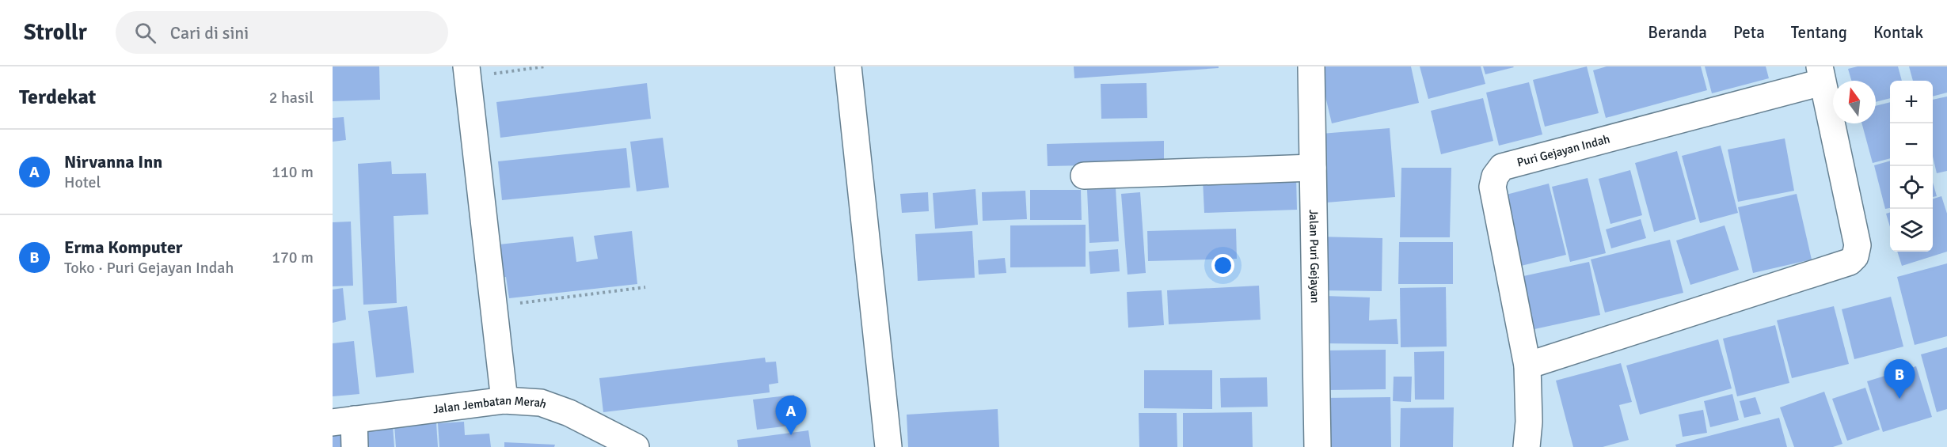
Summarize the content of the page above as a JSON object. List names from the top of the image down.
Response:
{
  "streets": {
    "street": ["Puri Gejayan Indah", "Jalan Puri Gejayan", "Jalan Jembatan Merah"]
  },
  "north": "top",
  "page": {
    "header": "Strollr",
    "search": "Cari di sini",
    "nav": [
      "Beranda",
      "Peta",
      "Tentang",
      "Kontak"
    ],
    "heading": ["Terdekat", "2 hasil"],
    "map_buttons": ["+", "−"],
    "list": [
      {
        "mark": "A",
        "name": "Nirvanna Inn",
        "note": "Hotel",
        "value": "110 m"
      },
      {
        "mark": "B",
        "name": "Erma Komputer",
        "note": "Toko · Puri Gejayan Indah",
        "value": "170 m"
      }
    ],
    "pins": ["B", "A"]
  }
}
